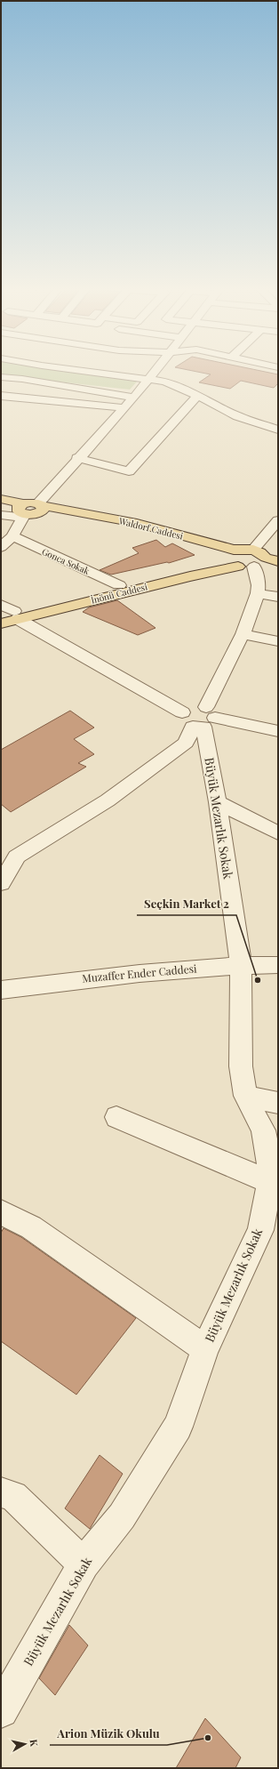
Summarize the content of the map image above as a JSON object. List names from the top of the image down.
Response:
{
  "streets": {
    "main road": ["Waldorf Caddesi", "İnönü Caddesi"],
    "street": ["Gonca Sokak", "Büyük Mezarlık Sokak", "Muzaffer Ender Caddesi"]
  },
  "crossings": [
    ["Waldorf Caddesi", "İnönü Caddesi"],
    ["Gonca Sokak", "İnönü Caddesi"],
    ["Büyük Mezarlık Sokak", "Muzaffer Ender Caddesi"]
  ],
  "places": ["Seçkin Market 2", "Arion Müzik Okulu"],
  "north": "right"
}
